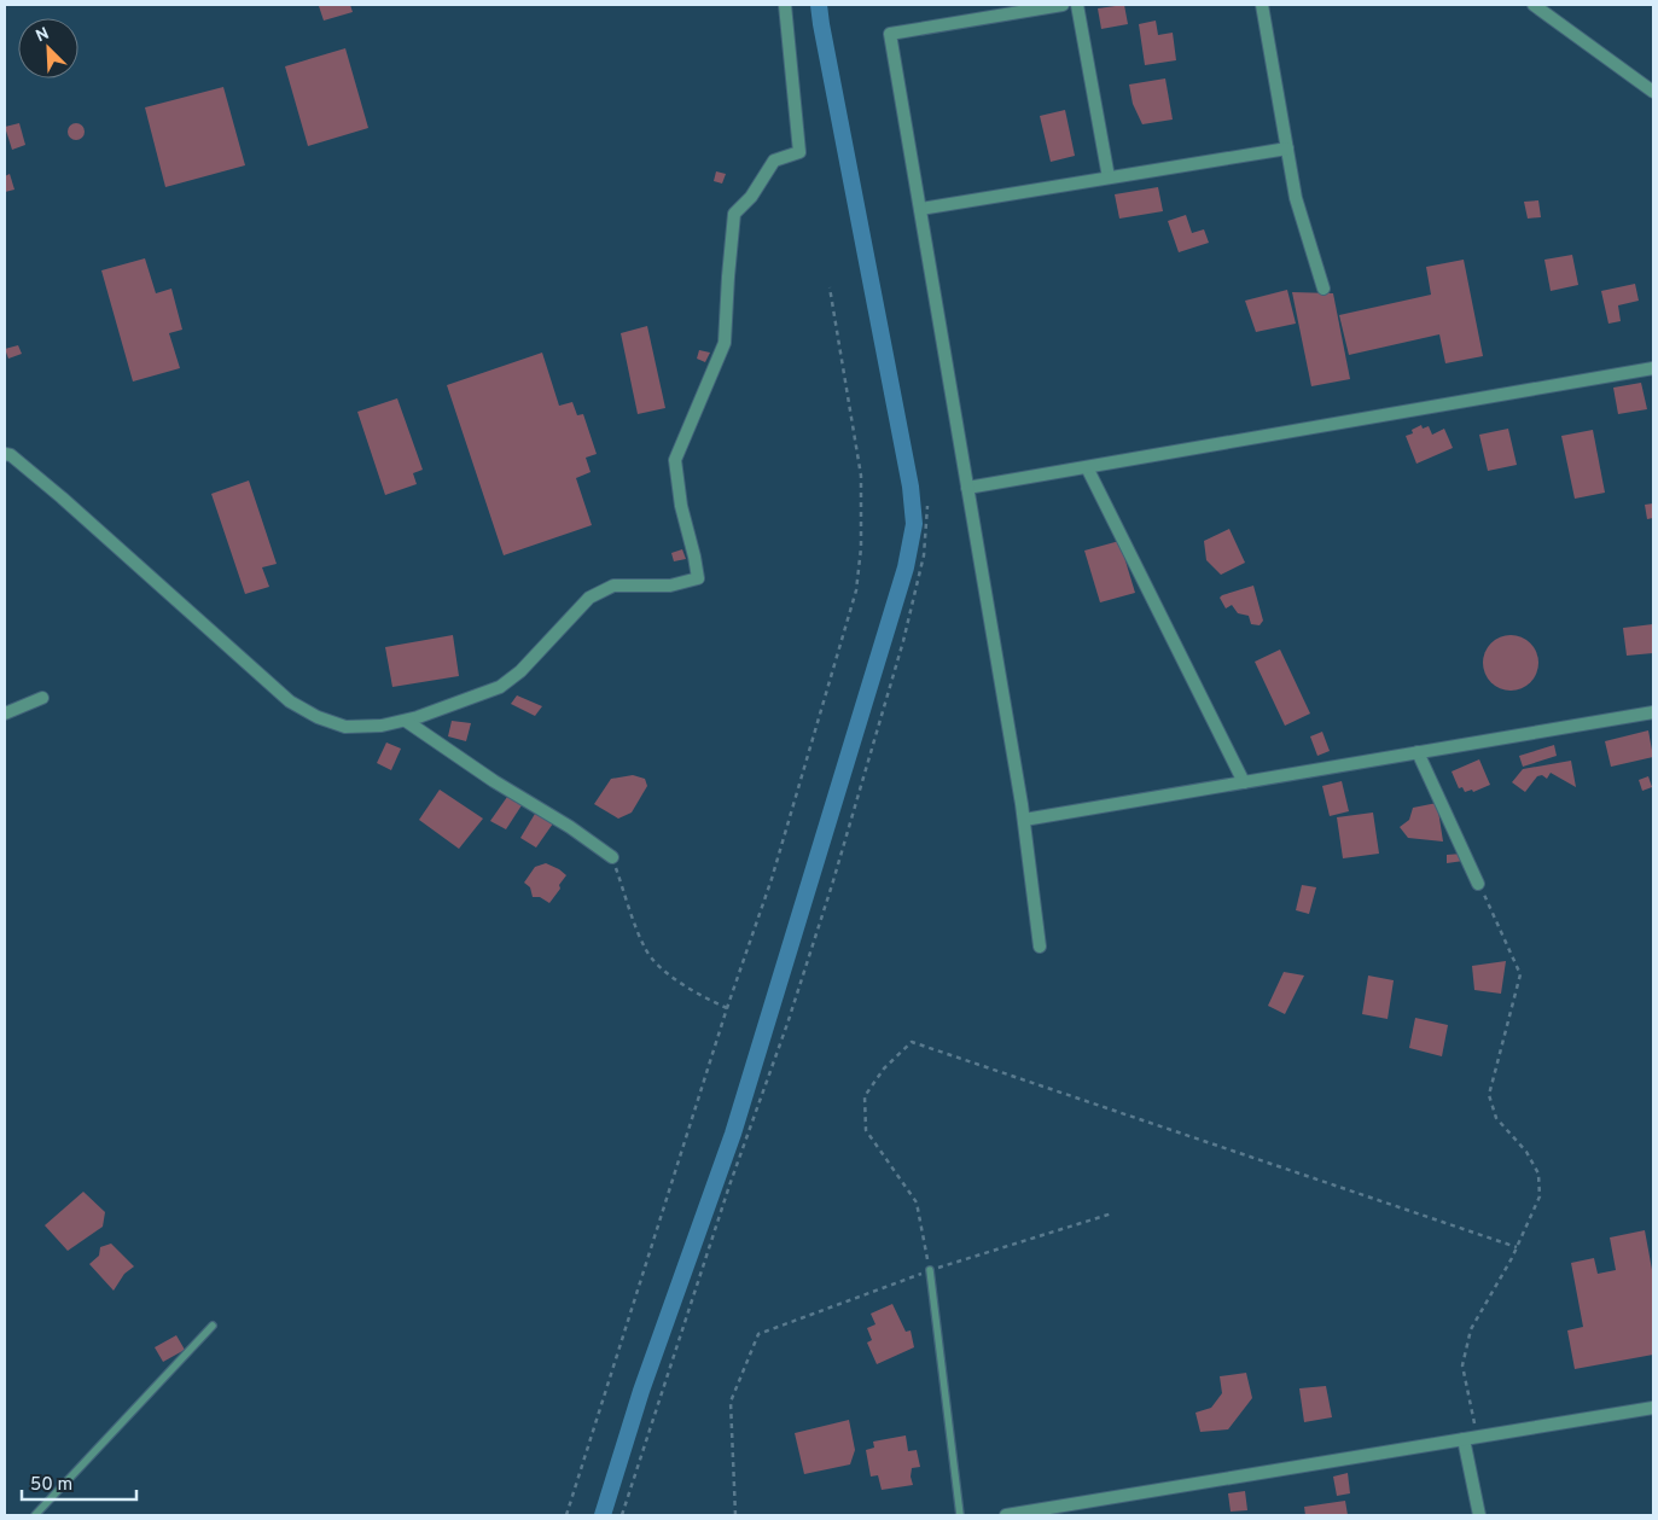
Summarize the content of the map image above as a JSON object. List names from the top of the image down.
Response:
{
  "scale_bar": "50 m",
  "north": "top left"
}
